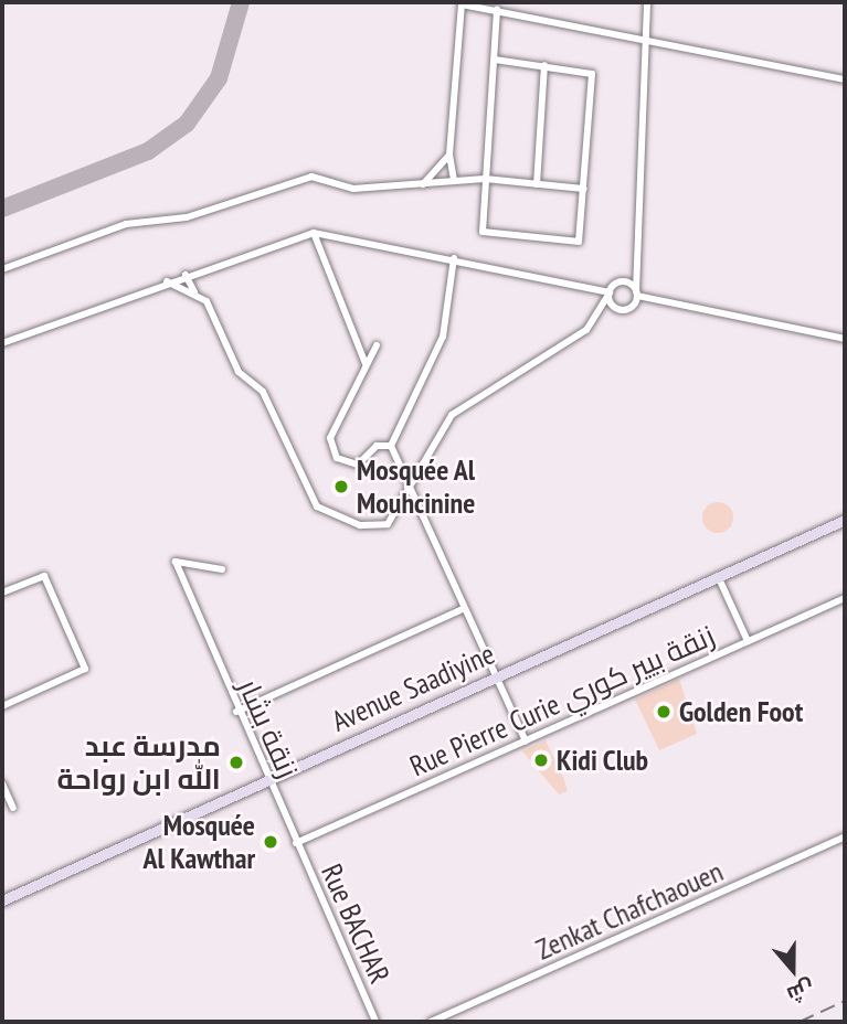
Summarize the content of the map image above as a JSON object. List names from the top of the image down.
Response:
{
  "streets": {
    "main road": ["Avenue Saadiyine"],
    "street": [
      "Rue Pierre Curie زنقة بيير كوري",
      "زنقة بشار",
      "Zenkat Chafchaouen",
      "Rue BACHAR"
    ]
  },
  "crossings": [
    ["Avenue Saadiyine", "زنقة بشار"],
    ["Rue Pierre Curie زنقة بيير كوري", "زنقة بشار"],
    ["Rue Pierre Curie زنقة بيير كوري", "Rue BACHAR"],
    ["زنقة بشار", "Rue BACHAR"]
  ],
  "places": [
    "Mosquée Al Mouhcinine",
    "Golden Foot",
    "Kidi Club",
    "مدرسة عبد الله ابن رواحة",
    "Mosquée Al Kawthar"
  ],
  "north": "bottom"
}
